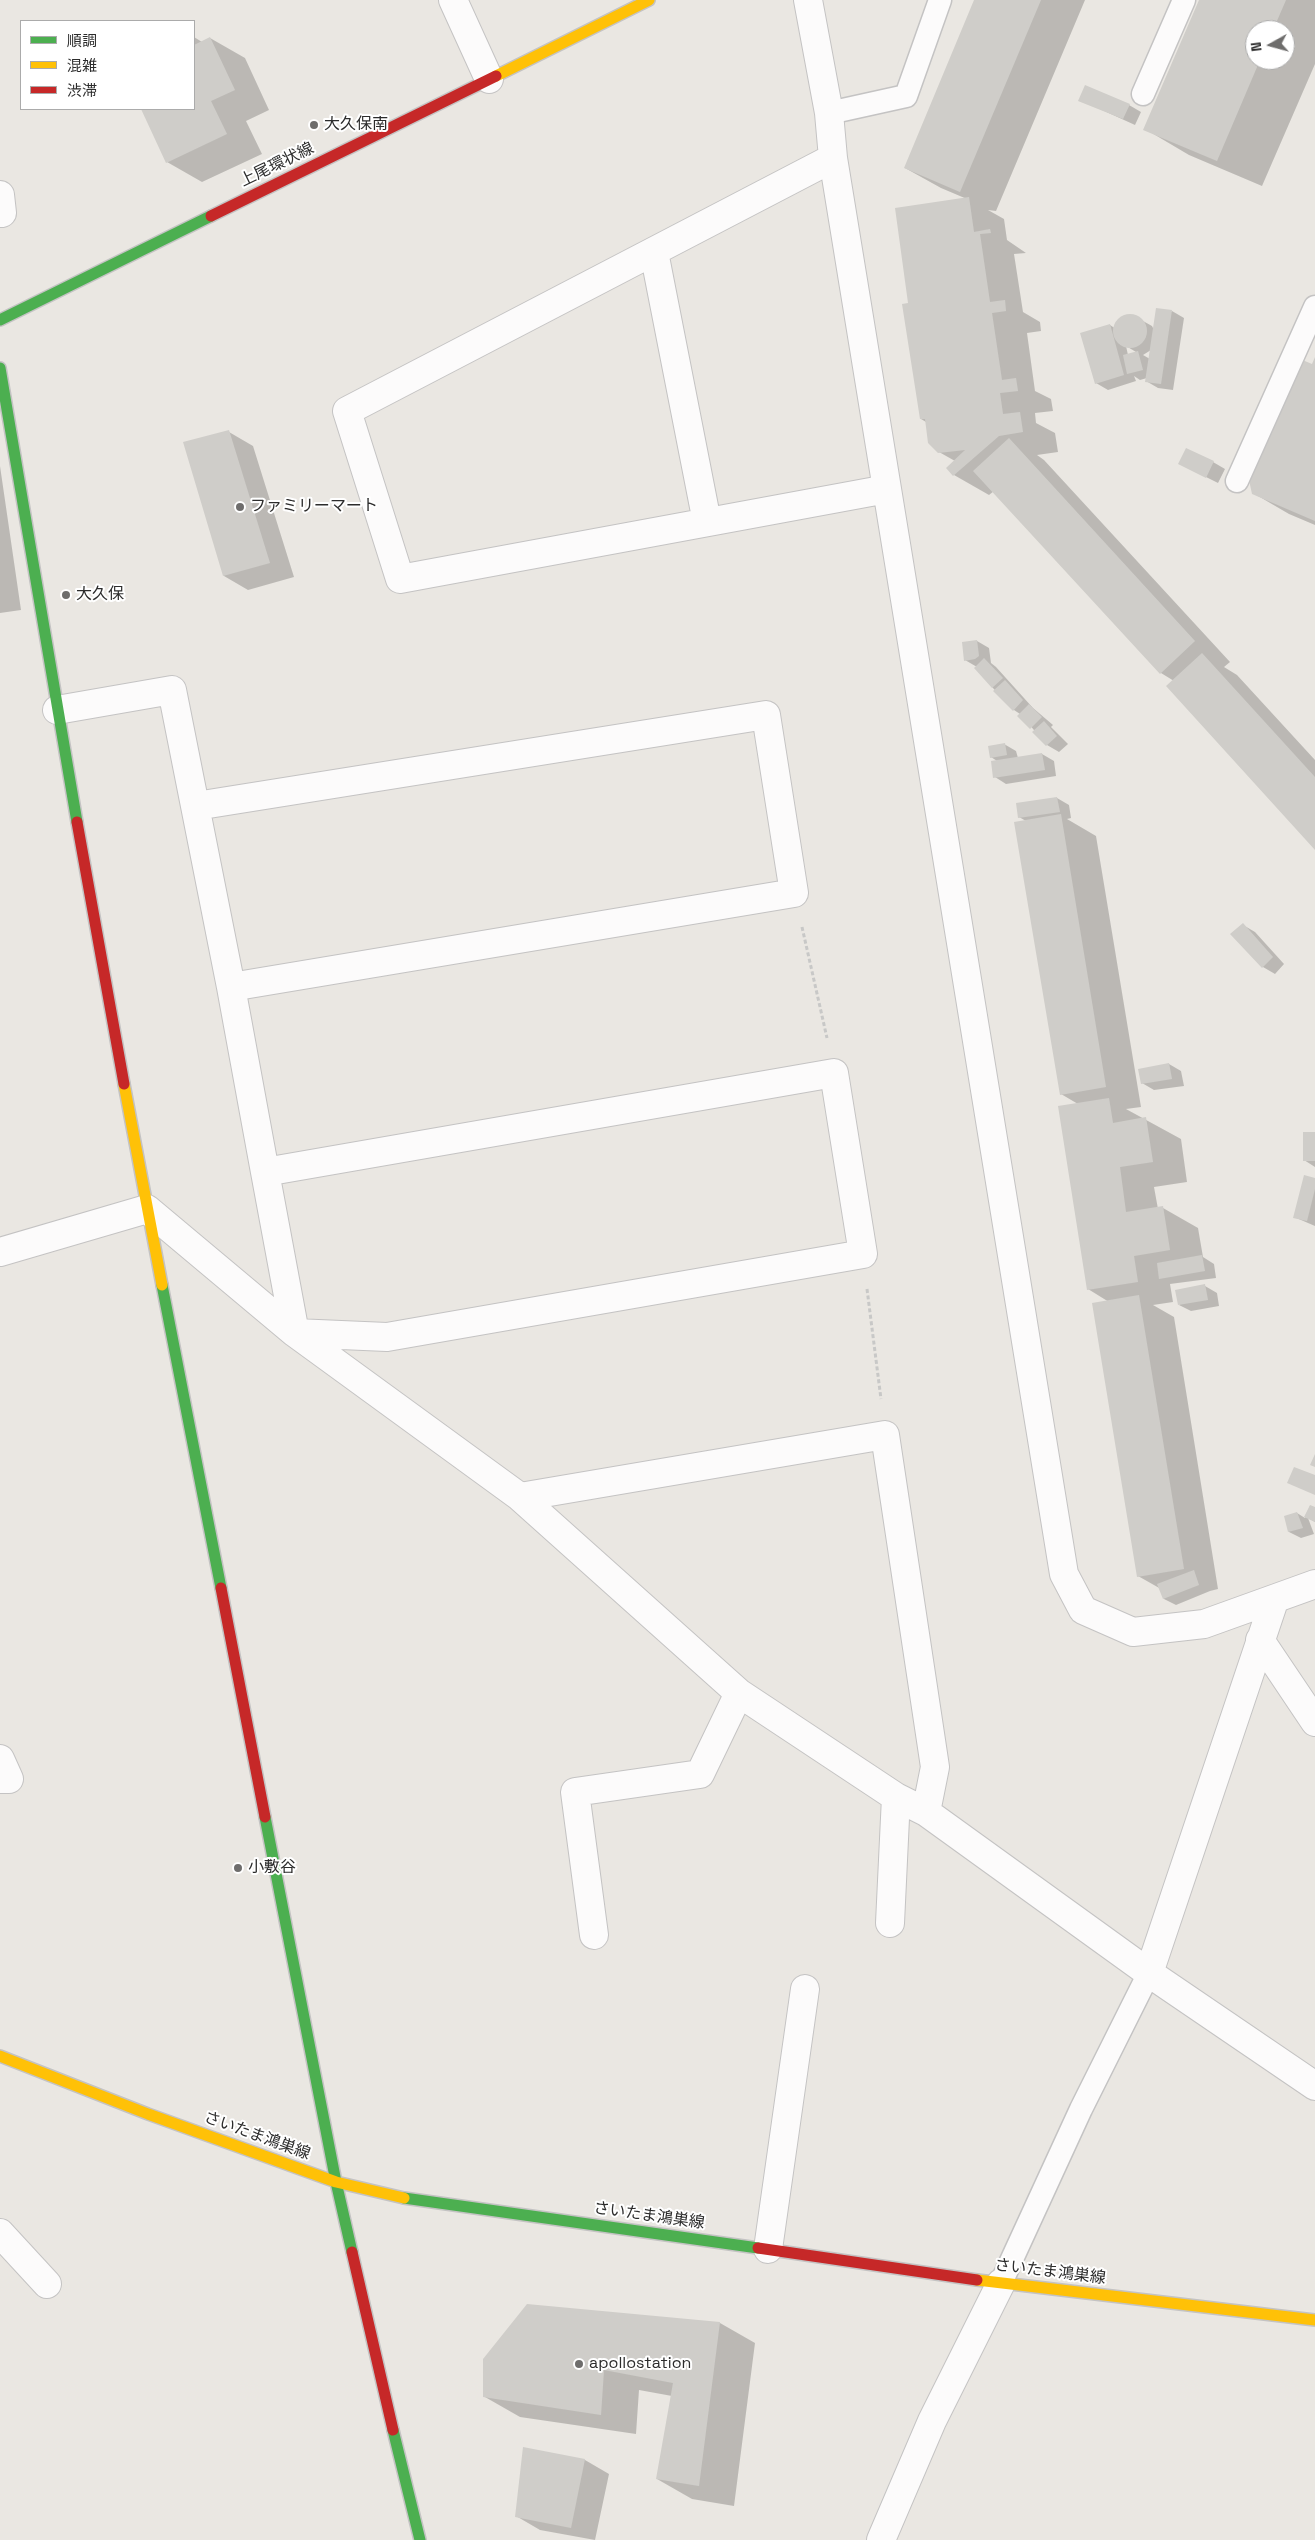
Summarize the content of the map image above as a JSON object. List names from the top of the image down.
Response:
{
  "streets": {
    "street": ["上尾環状線", "さいたま鴻巣線"]
  },
  "places": [
    "大久保南",
    "ファミリーマート",
    "大久保",
    "小敷谷",
    "apollostation"
  ],
  "legend": ["順調", "混雑", "渋滞"],
  "north": "left"
}
